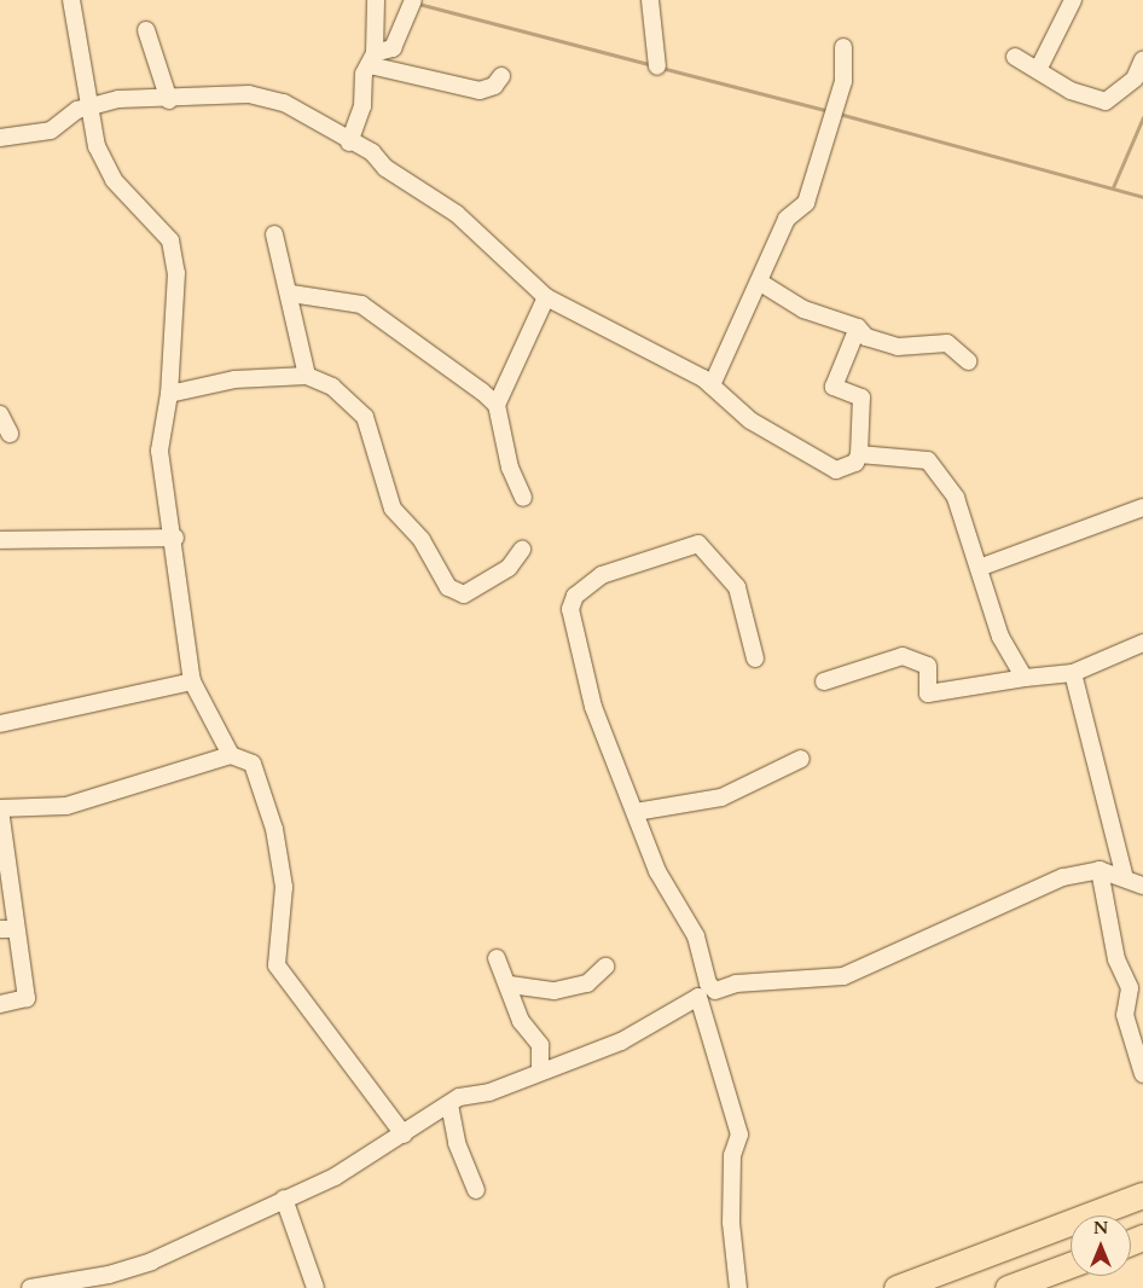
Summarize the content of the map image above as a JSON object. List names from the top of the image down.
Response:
{
  "north": "top"
}
